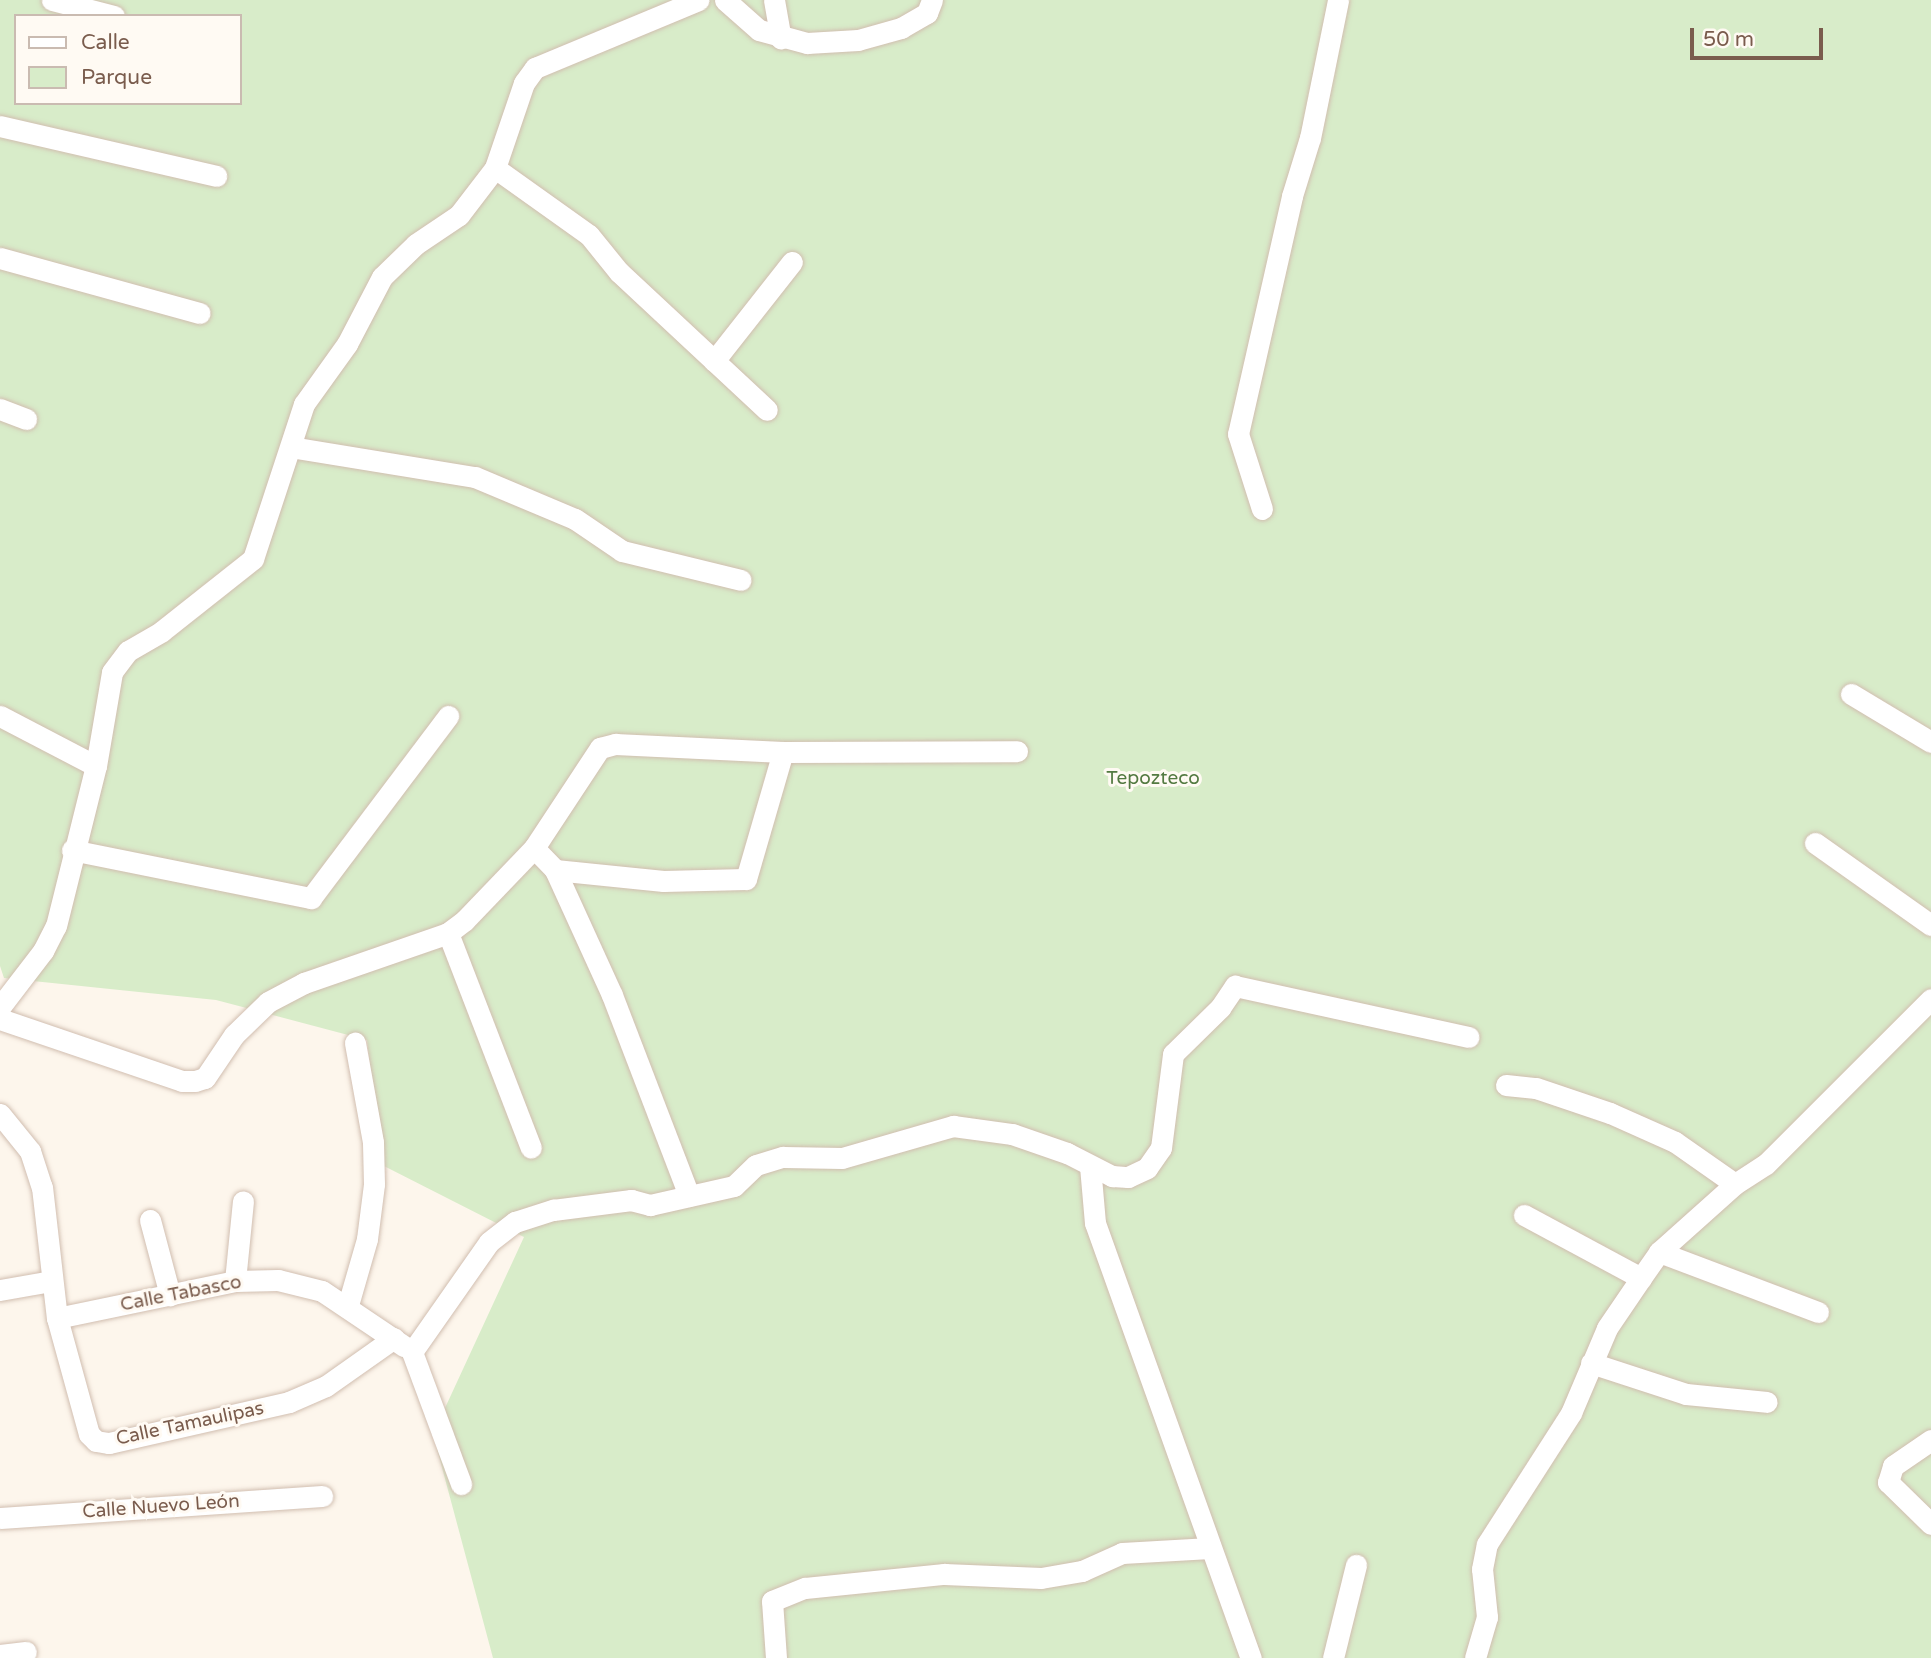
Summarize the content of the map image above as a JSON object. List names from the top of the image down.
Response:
{
  "streets": {
    "street": ["Calle Tabasco", "Calle Tamaulipas", "Calle Nuevo León"]
  },
  "crossings": [
    ["Calle Tabasco", "Calle Tamaulipas"]
  ],
  "parks": ["Tepozteco"],
  "legend": ["Calle", "Parque"],
  "scale_bar": "50 m"
}
